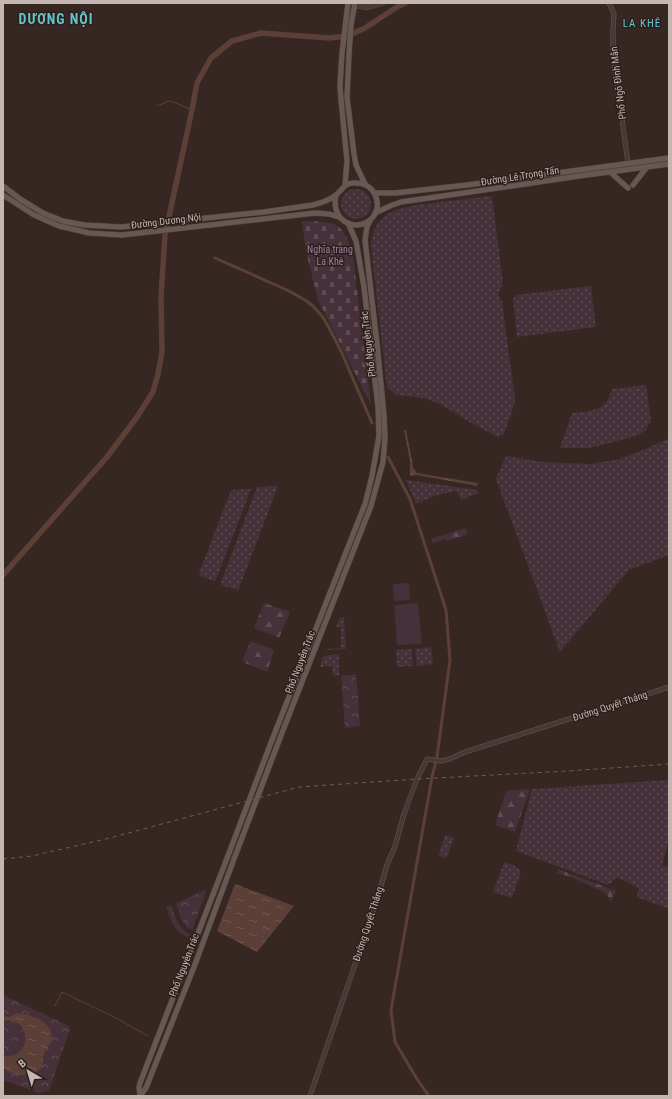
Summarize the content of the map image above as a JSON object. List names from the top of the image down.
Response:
{
  "streets": {
    "main road": ["Đường Lê Trọng Tấn", "Đường Dương Nội", "Phố Nguyễn Trác"],
    "street": ["Phố Ngô Đình Mẫn", "Đường Quyết Thắng"]
  },
  "crossings": [
    ["Phố Ngô Đình Mẫn", "Đường Lê Trọng Tấn"],
    ["Đường Lê Trọng Tấn", "Đường Dương Nội"],
    ["Đường Lê Trọng Tấn", "Phố Nguyễn Trác"],
    ["Đường Dương Nội", "Phố Nguyễn Trác"]
  ],
  "districts": ["DƯƠNG NỘI", "LA KHÊ"],
  "parks": ["Nghĩa trang La Khê"],
  "north": "top left"
}
